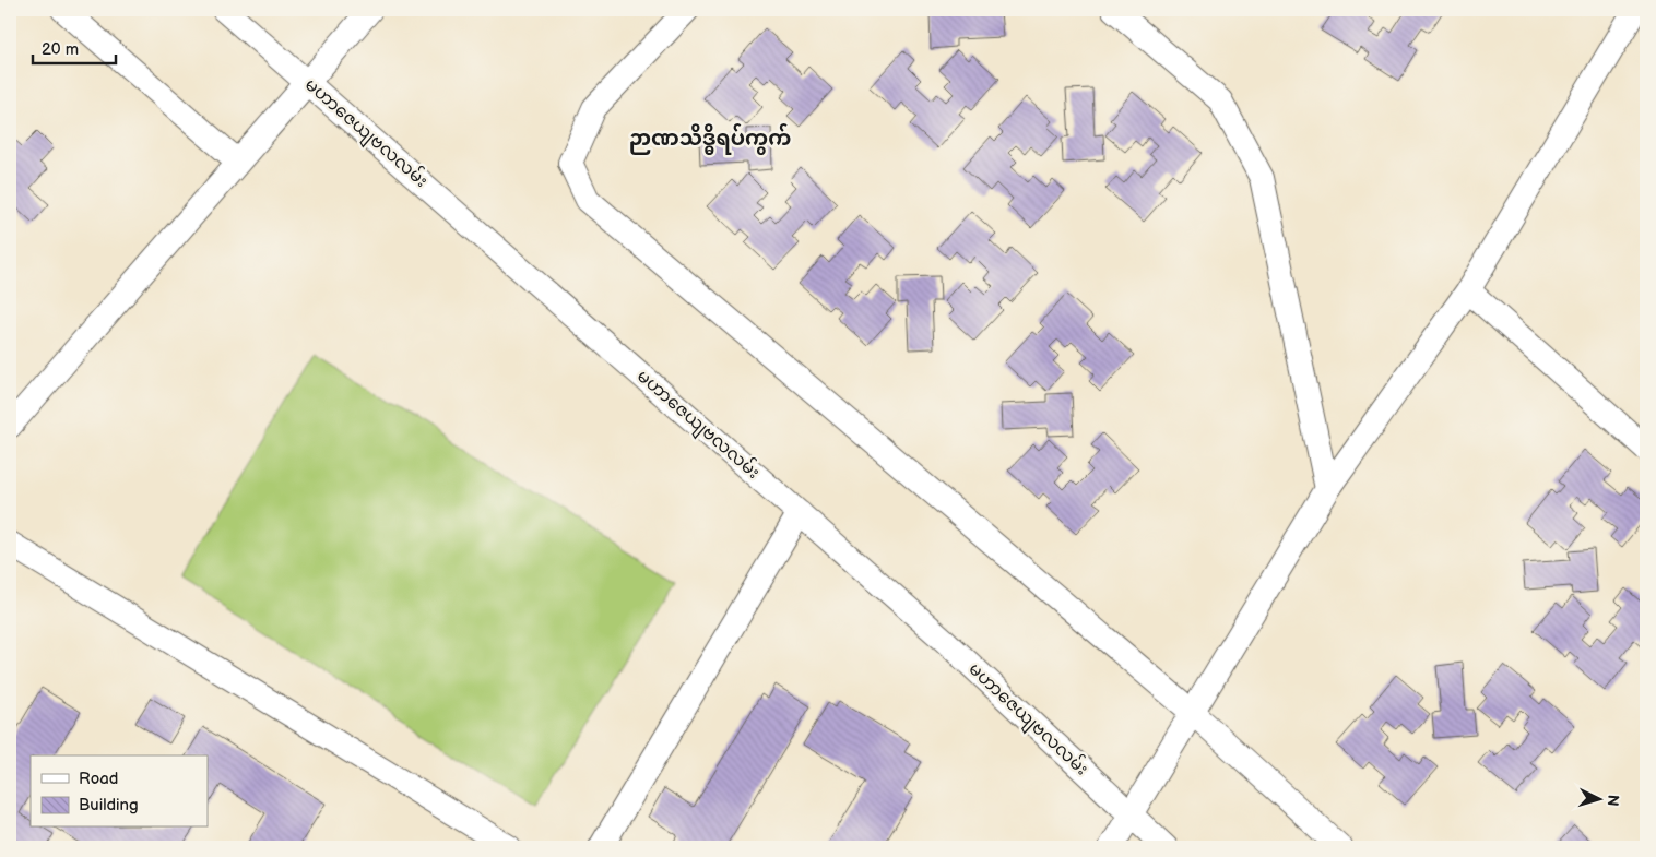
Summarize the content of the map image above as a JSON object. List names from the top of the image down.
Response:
{
  "streets": {
    "street": ["မဟာဇေယျဗလလမ်း"]
  },
  "districts": ["ဉာဏသိဒ္ဓိရပ်ကွက်"],
  "legend": ["Road", "Building"],
  "scale_bar": "20 m",
  "north": "right"
}
